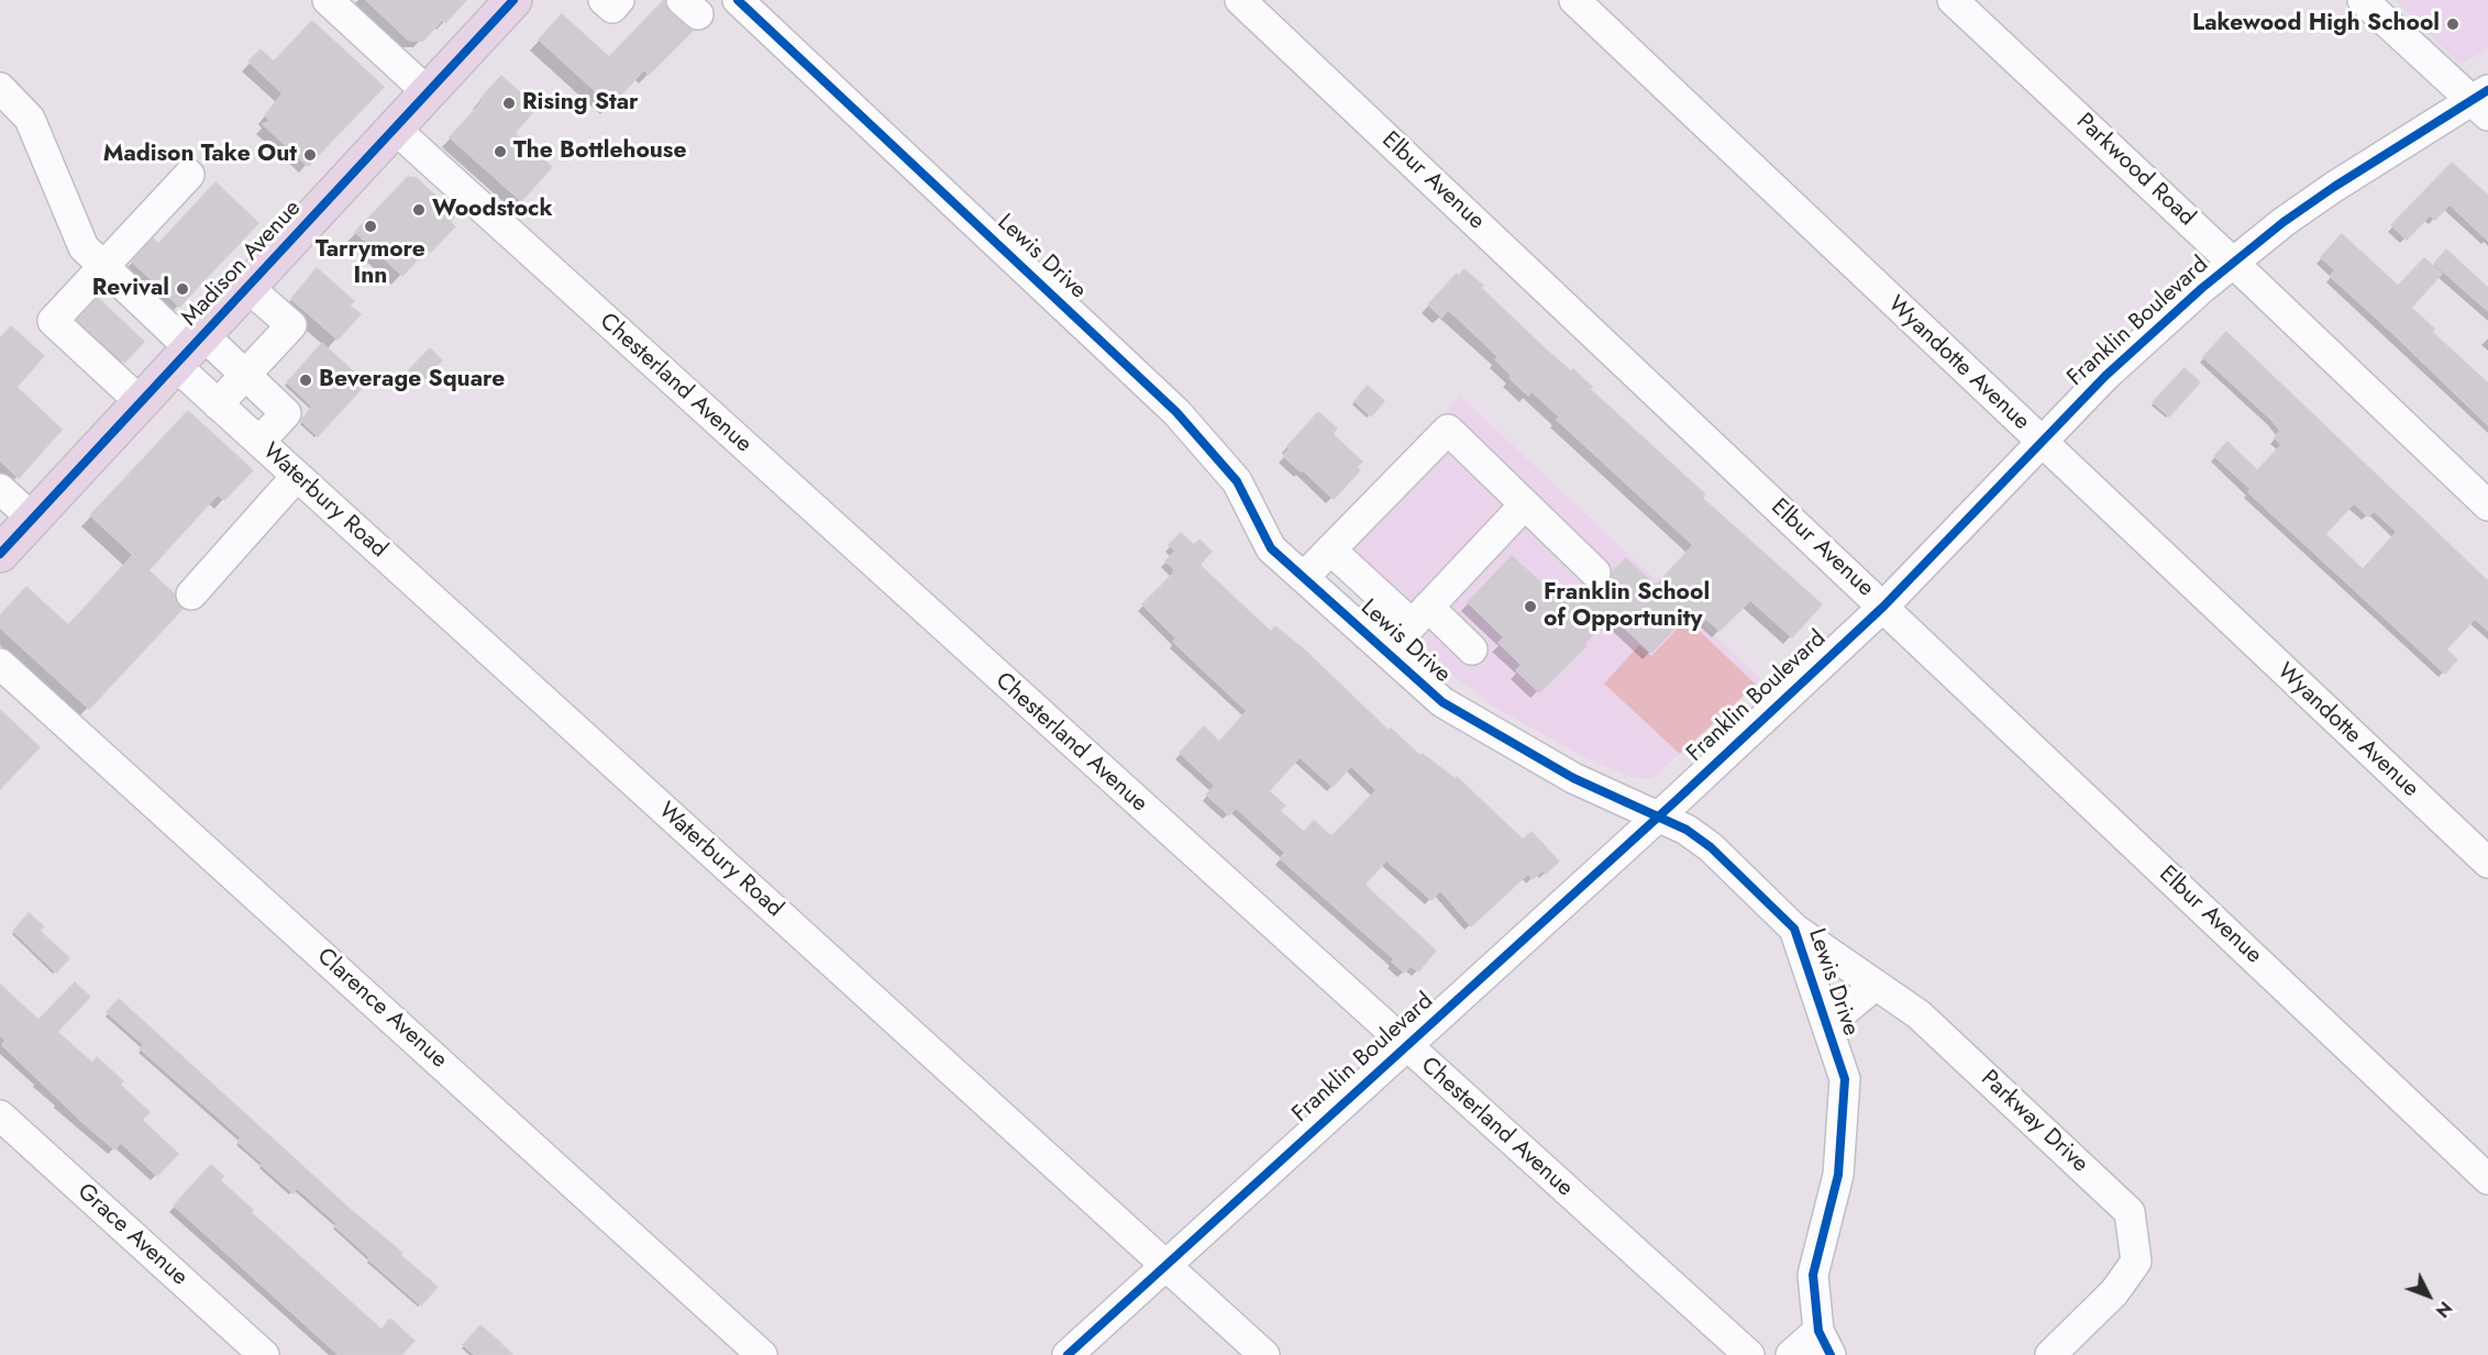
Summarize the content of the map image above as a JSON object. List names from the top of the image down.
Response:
{
  "streets": {
    "main road": ["Madison Avenue"],
    "street": [
      "Parkwood Road",
      "Elbur Avenue",
      "Lewis Drive",
      "Franklin Boulevard",
      "Wyandotte Avenue",
      "Chesterland Avenue",
      "Waterbury Road",
      "Clarence Avenue",
      "Parkway Drive",
      "Grace Avenue"
    ]
  },
  "crossings": [
    ["Parkwood Road", "Franklin Boulevard"],
    ["Elbur Avenue", "Franklin Boulevard"],
    ["Lewis Drive", "Franklin Boulevard"],
    ["Lewis Drive", "Parkway Drive"],
    ["Madison Avenue", "Chesterland Avenue"],
    ["Madison Avenue", "Waterbury Road"],
    ["Franklin Boulevard", "Wyandotte Avenue"],
    ["Franklin Boulevard", "Chesterland Avenue"],
    ["Franklin Boulevard", "Waterbury Road"]
  ],
  "places": [
    "Lakewood High School",
    "Rising Star",
    "The Bottlehouse",
    "Madison Take Out",
    "Woodstock",
    "Tarrymore Inn",
    "Revival",
    "Beverage Square",
    "Franklin School of Opportunity"
  ],
  "north": "bottom right"
}
